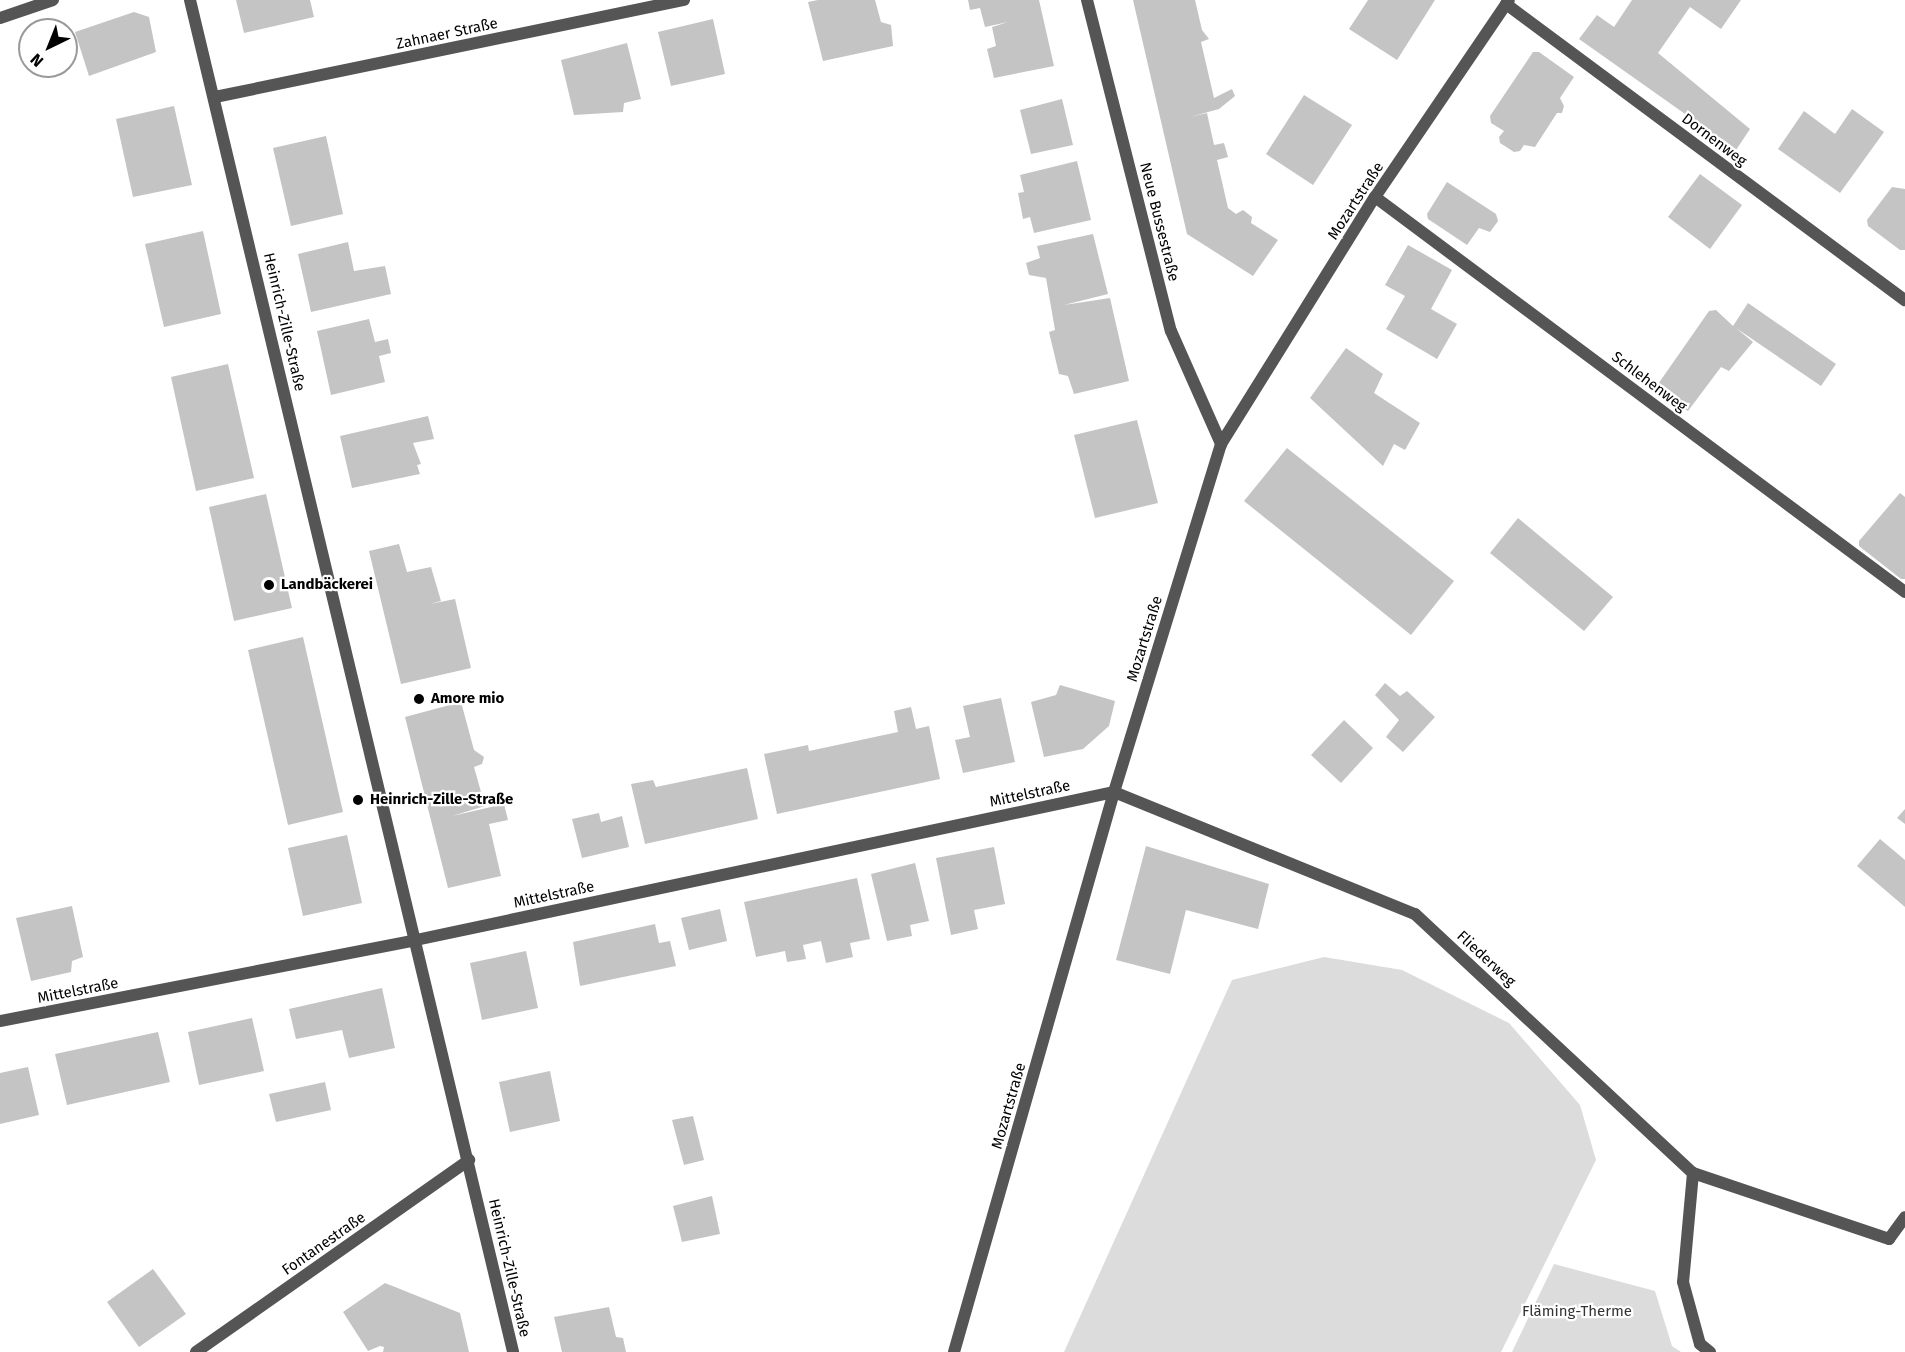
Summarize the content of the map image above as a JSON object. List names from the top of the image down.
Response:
{
  "streets": {
    "street": [
      "Zahnaer Straße",
      "Dornenweg",
      "Mozartstraße",
      "Neue Bussestraße",
      "Heinrich-Zille-Straße",
      "Schlehenweg",
      "Mittelstraße",
      "Fliederweg",
      "Fontanestraße"
    ]
  },
  "crossings": [
    ["Zahnaer Straße", "Heinrich-Zille-Straße"],
    ["Dornenweg", "Mozartstraße"],
    ["Mozartstraße", "Neue Bussestraße"],
    ["Mozartstraße", "Schlehenweg"],
    ["Mozartstraße", "Mittelstraße"],
    ["Mozartstraße", "Fliederweg"],
    ["Heinrich-Zille-Straße", "Mittelstraße"],
    ["Heinrich-Zille-Straße", "Fontanestraße"],
    ["Mittelstraße", "Fliederweg"]
  ],
  "parks": ["Fläming-Therme"],
  "places": ["Landbäckerei", "Amore mio", "Heinrich-Zille-Straße"],
  "north": "bottom left"
}
